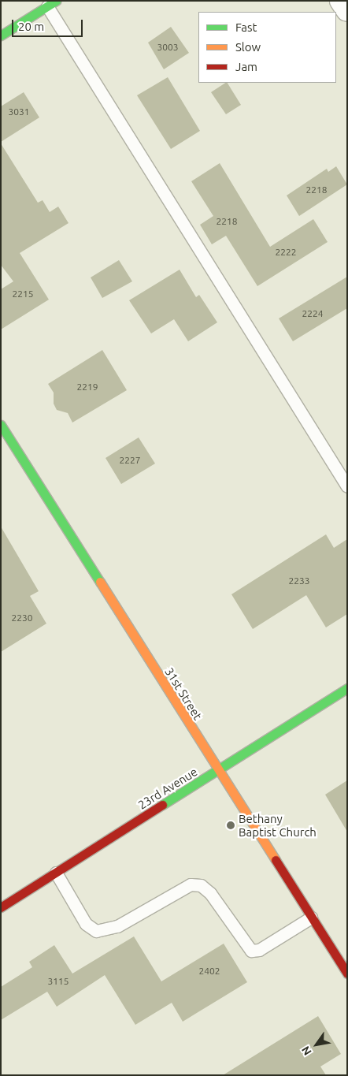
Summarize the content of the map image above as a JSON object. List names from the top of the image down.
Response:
{
  "streets": {
    "street": ["31st Street", "23rd Avenue"]
  },
  "crossings": [
    ["31st Street", "23rd Avenue"]
  ],
  "places": ["Bethany Baptist Church"],
  "house_numbers": [
    "3003",
    "3031",
    "2218",
    "2218",
    "2222",
    "2215",
    "2224",
    "2219",
    "2227",
    "2233",
    "2230",
    "2402",
    "3115"
  ],
  "legend": ["Fast", "Slow", "Jam"],
  "scale_bar": "20 m",
  "north": "bottom left"
}
